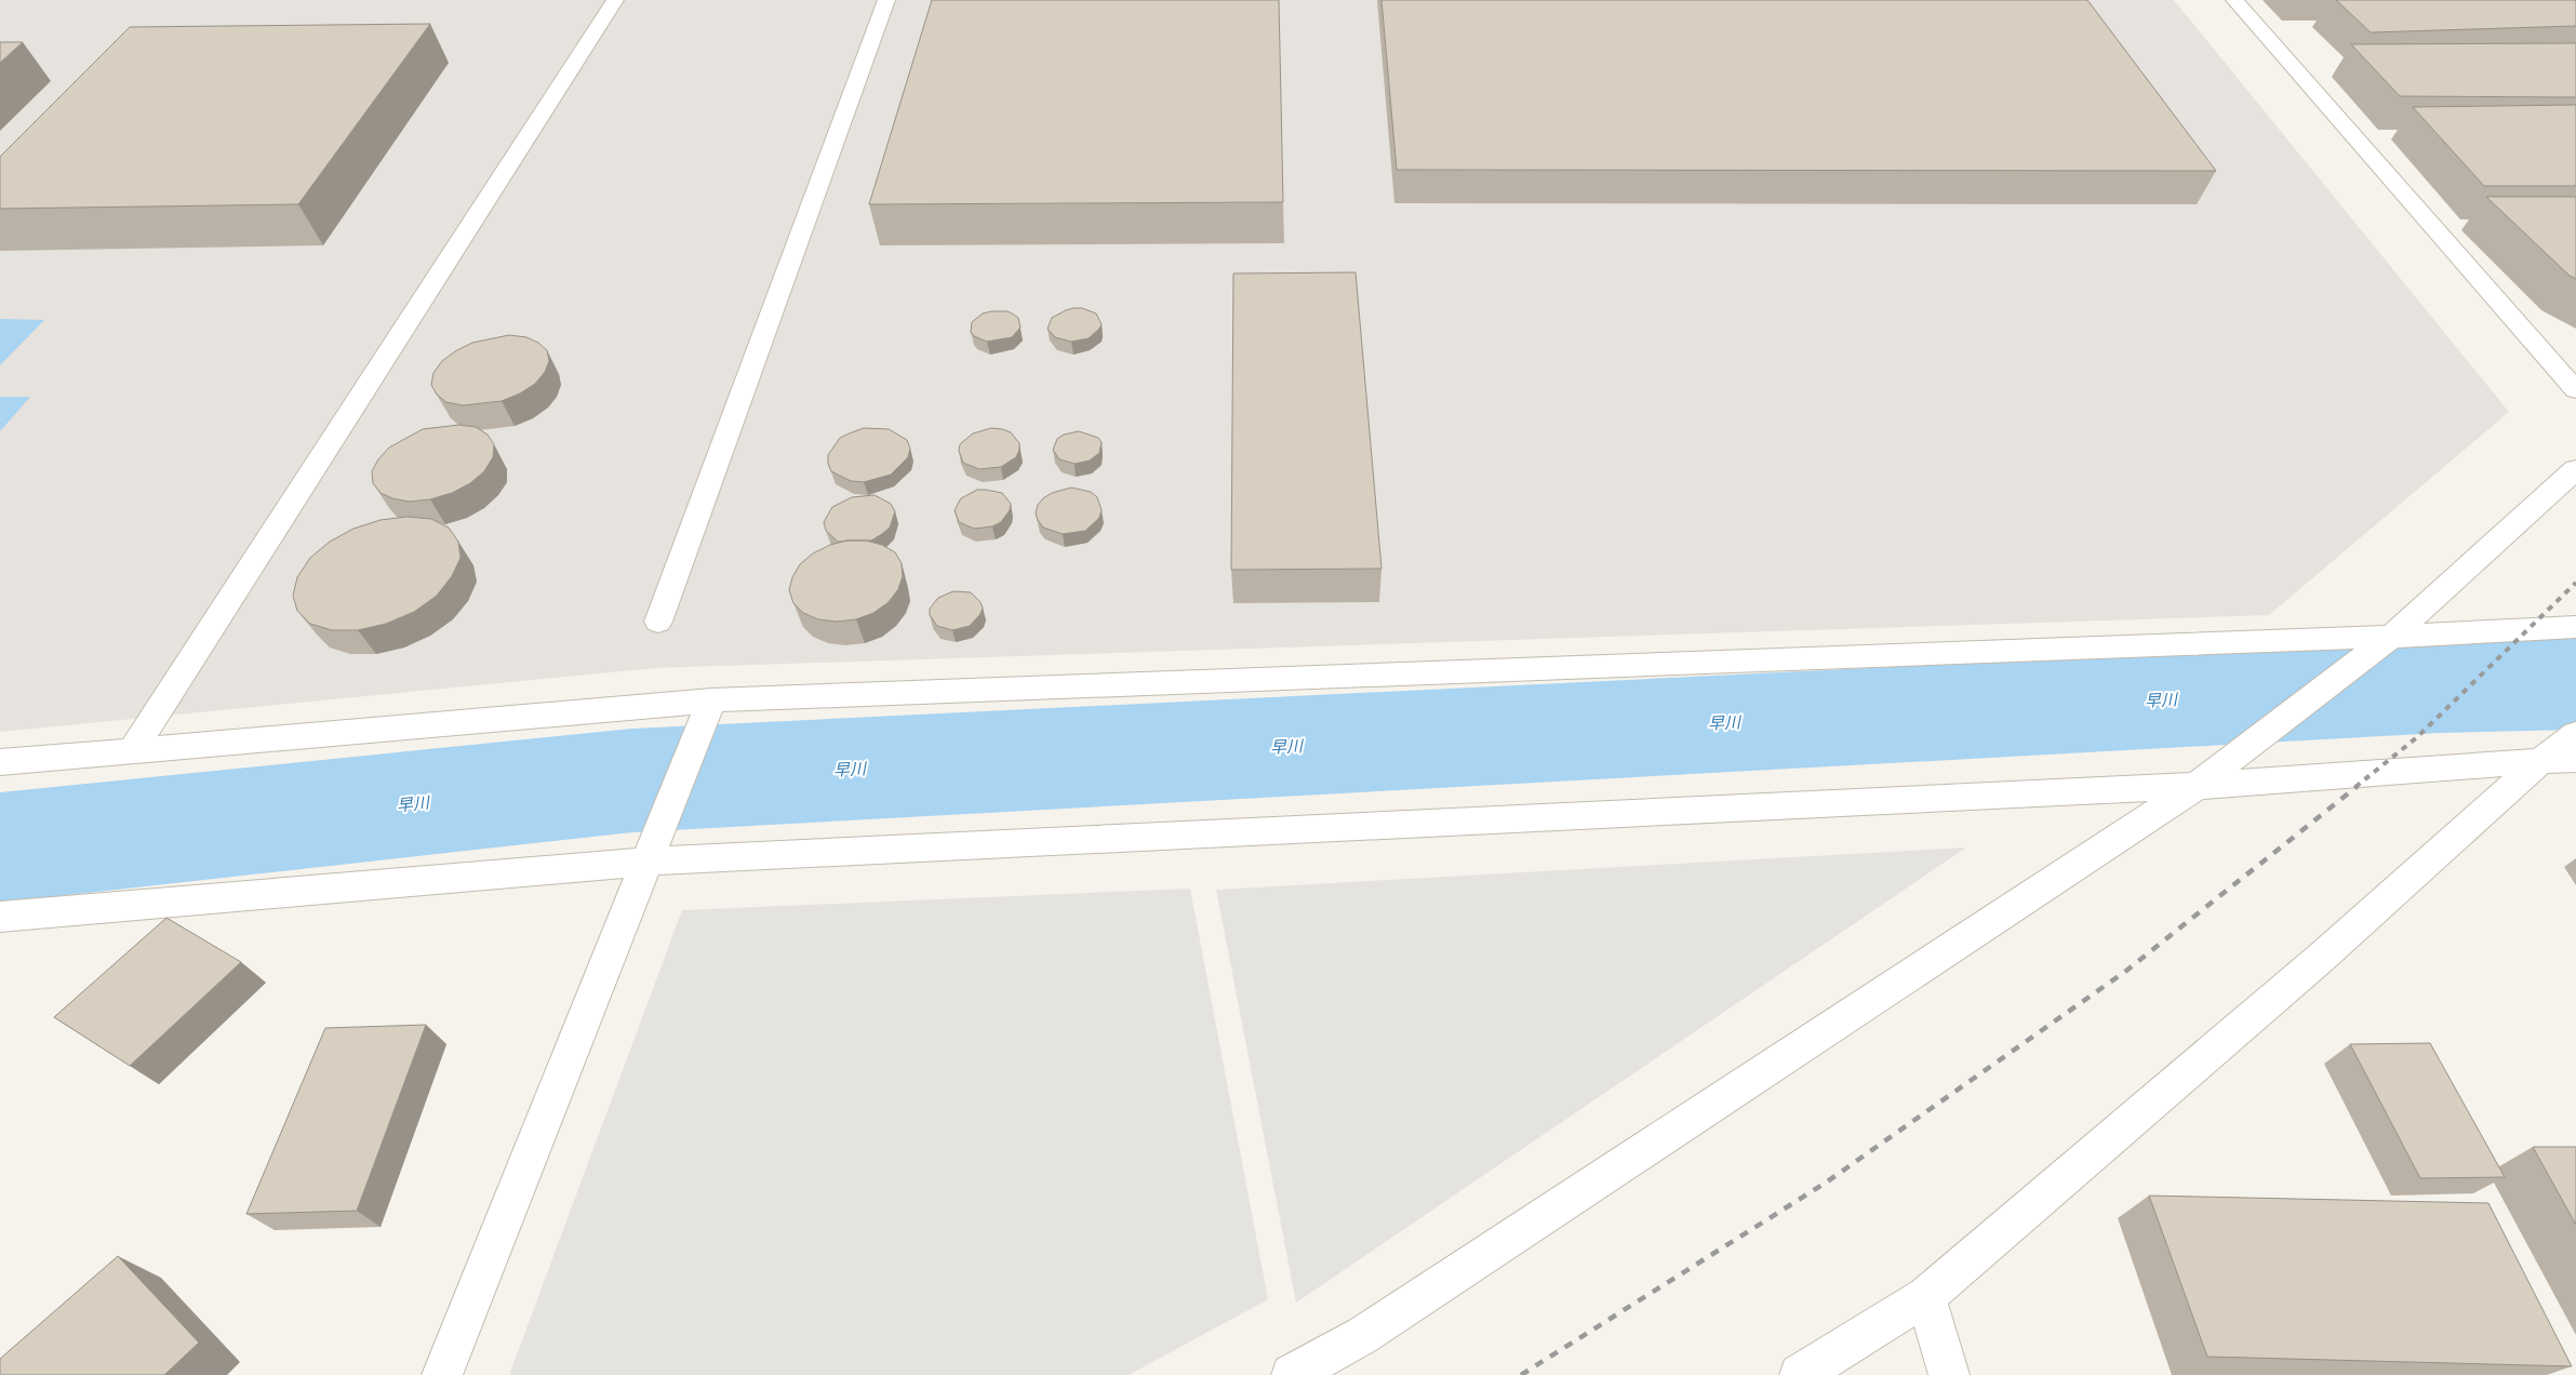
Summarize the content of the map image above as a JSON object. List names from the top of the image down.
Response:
{
  "water": ["早川"]
}
